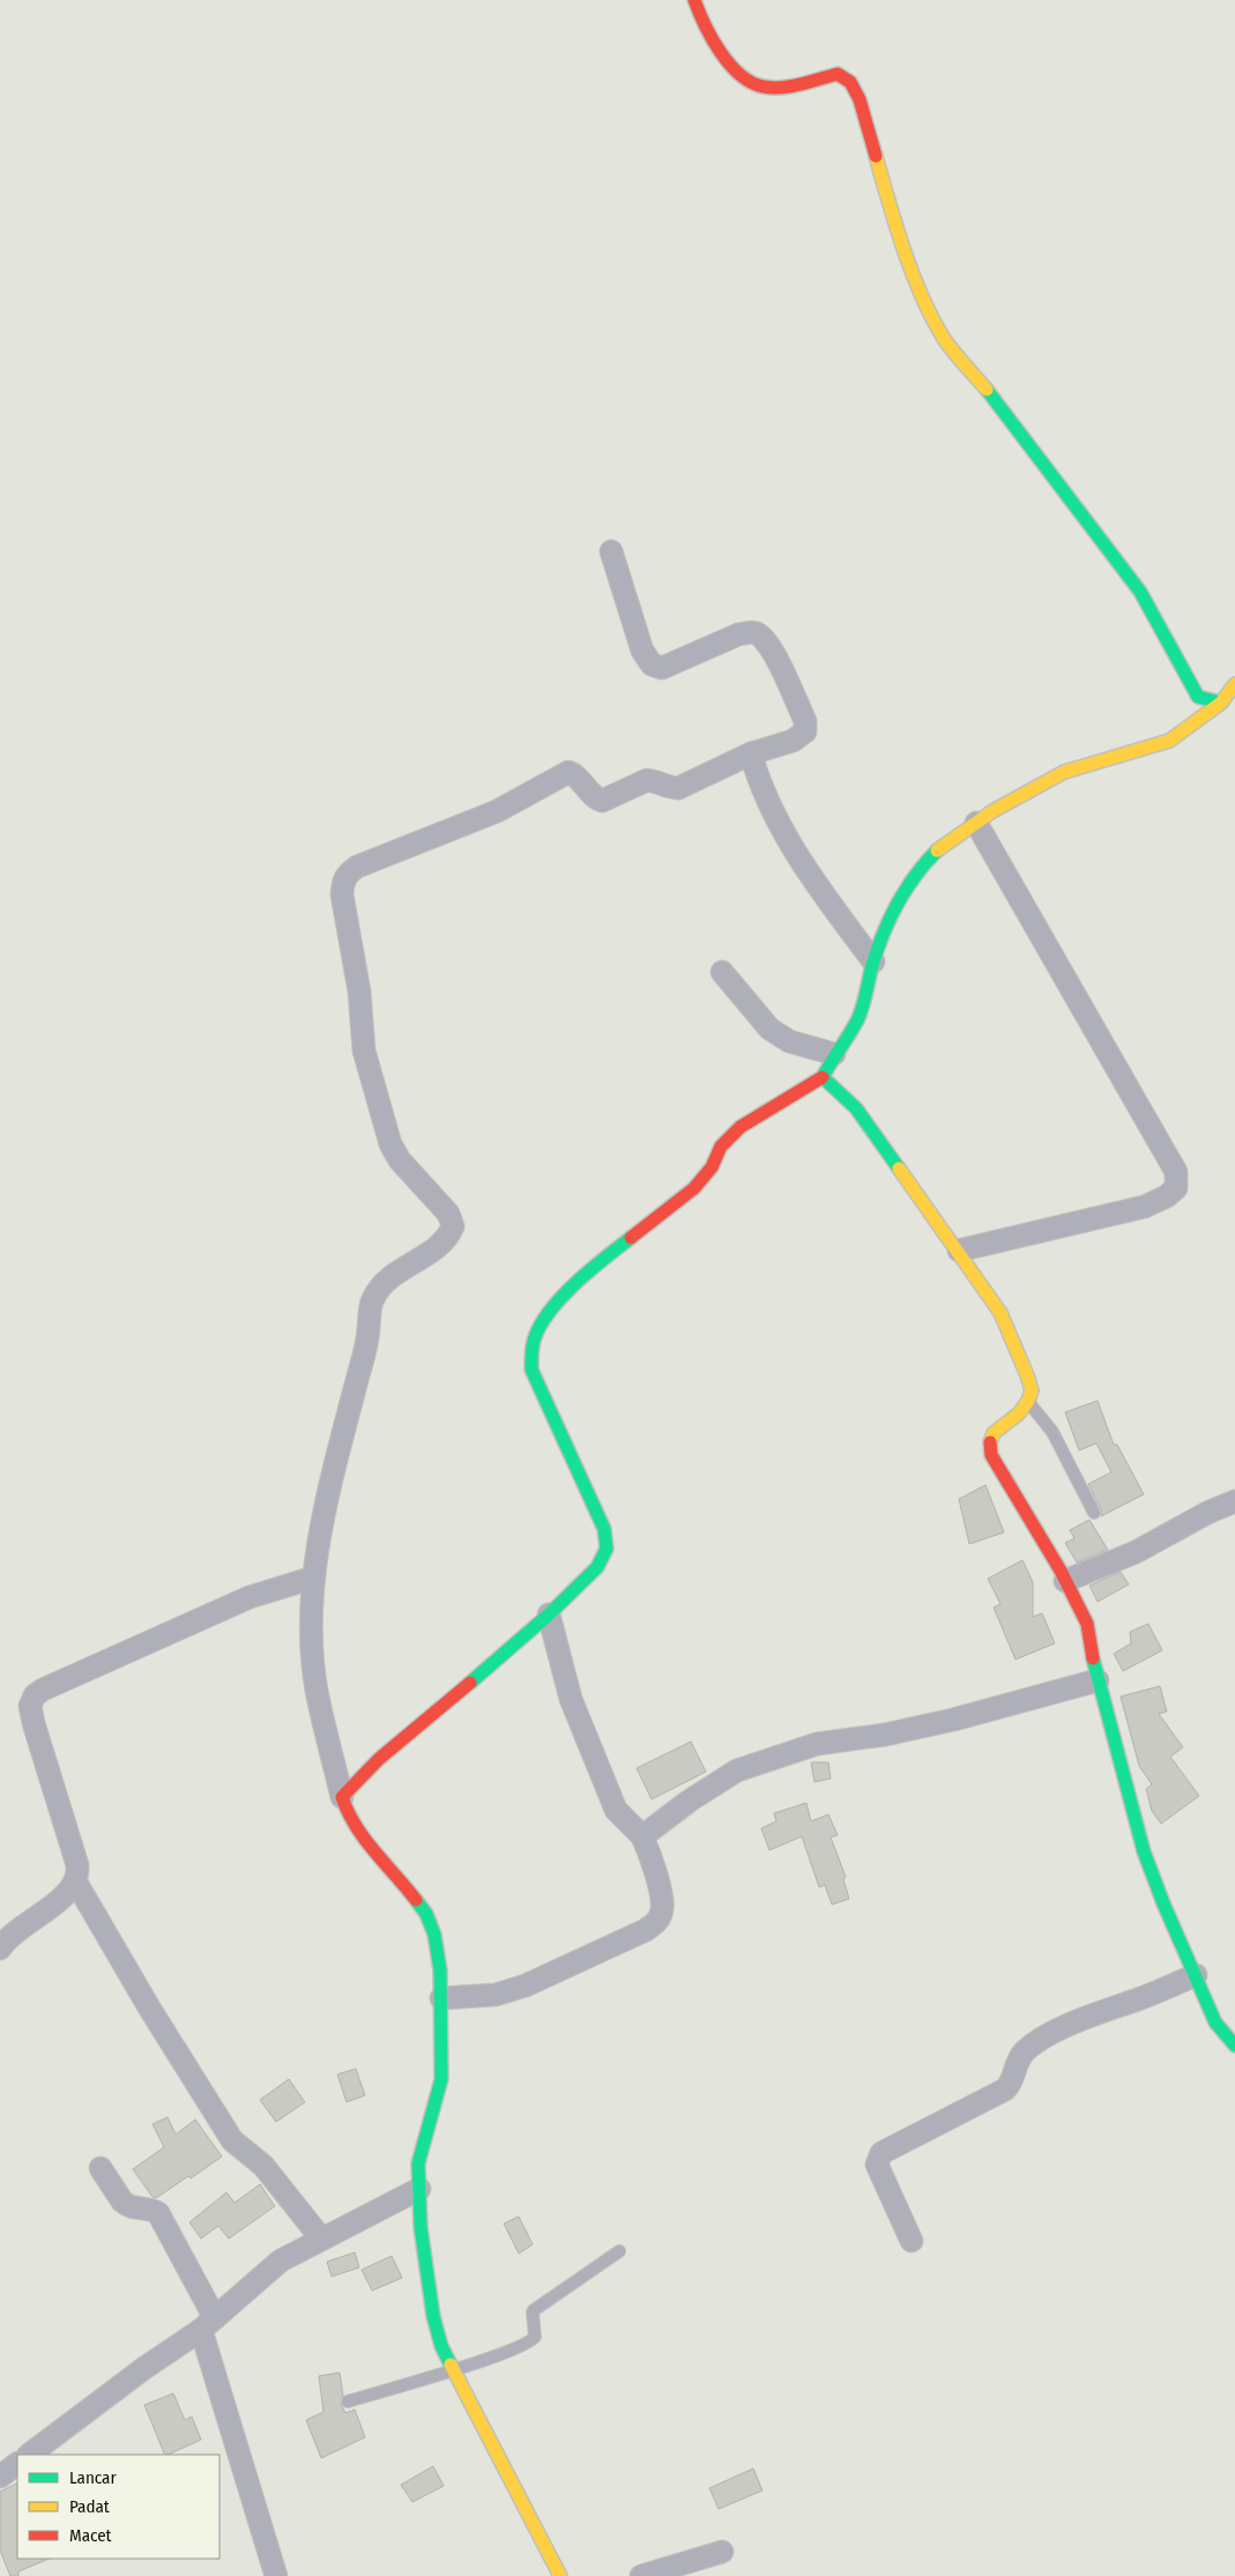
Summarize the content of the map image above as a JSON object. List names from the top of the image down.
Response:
{
  "legend": ["Lancar", "Padat", "Macet"]
}
